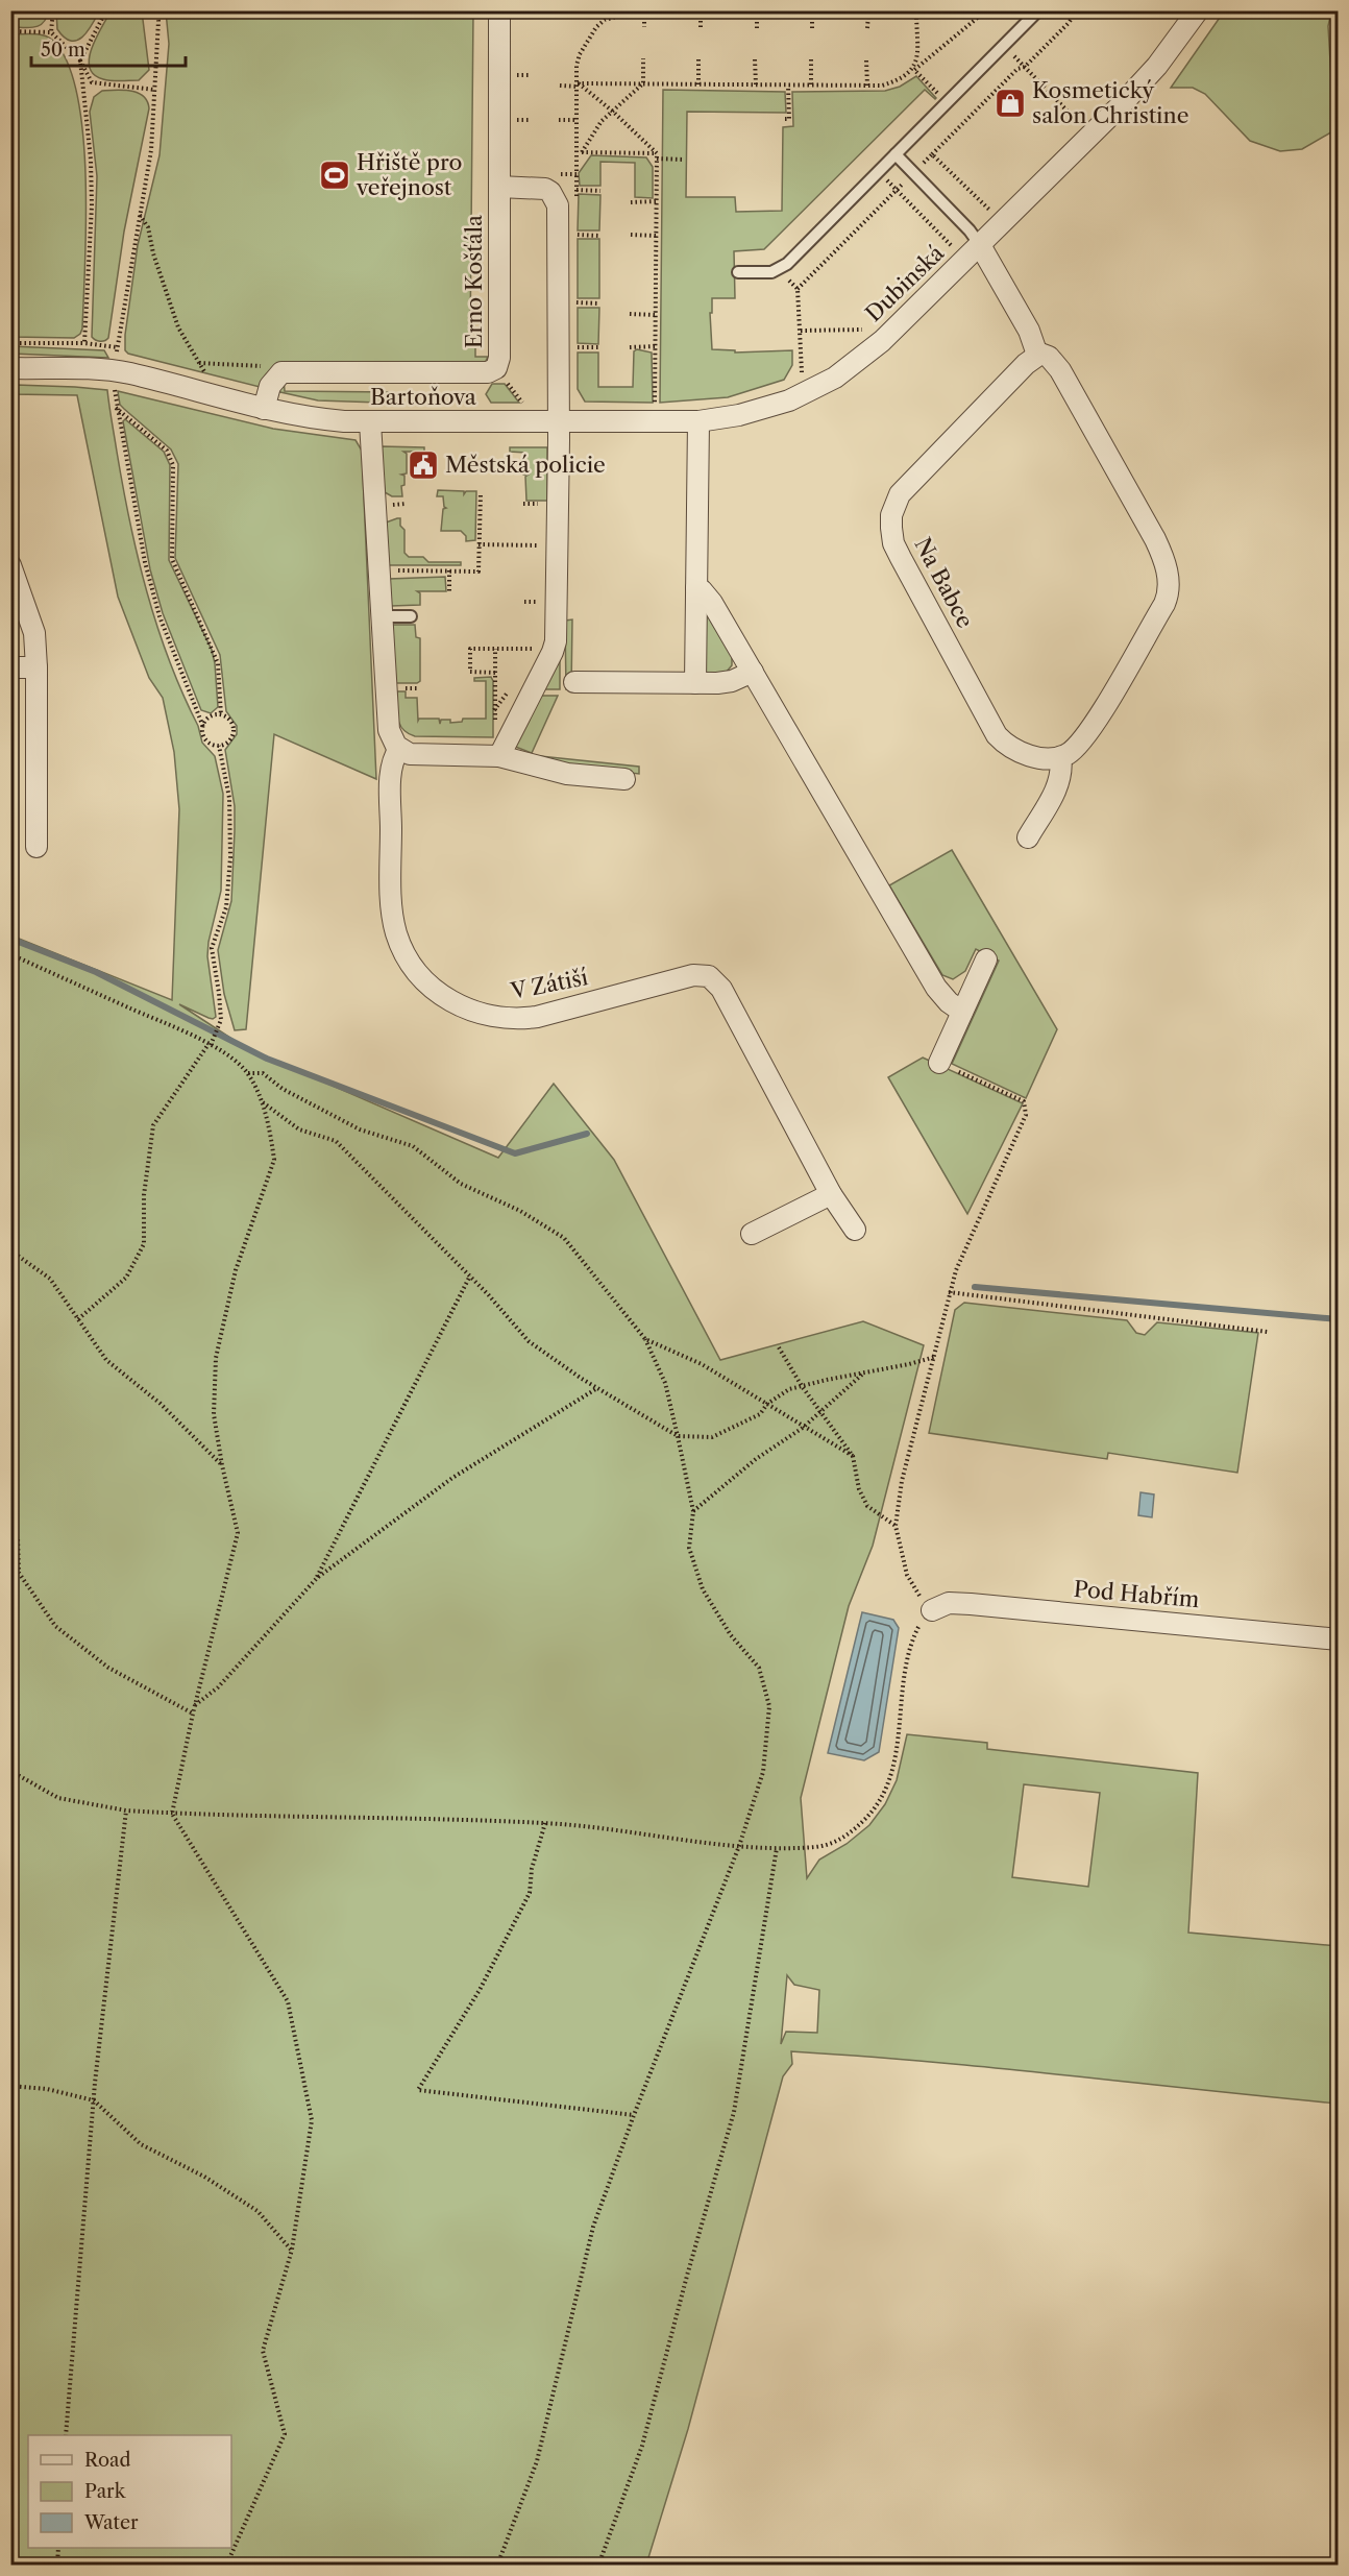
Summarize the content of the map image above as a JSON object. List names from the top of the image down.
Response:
{
  "streets": {
    "street": [
      "Erno Košťála",
      "Dubinská",
      "Bartoňova",
      "Na Babce",
      "V Zátiší",
      "Pod Habřím"
    ]
  },
  "crossings": [
    ["Dubinská", "Bartoňova"]
  ],
  "places": {
    "shop": ["Kosmetický salon Christine"],
    "sports": ["Hřiště pro veřejnost"],
    "public building": ["Městská policie"]
  },
  "legend": ["Road", "Park", "Water"],
  "scale_bar": "50 m"
}
